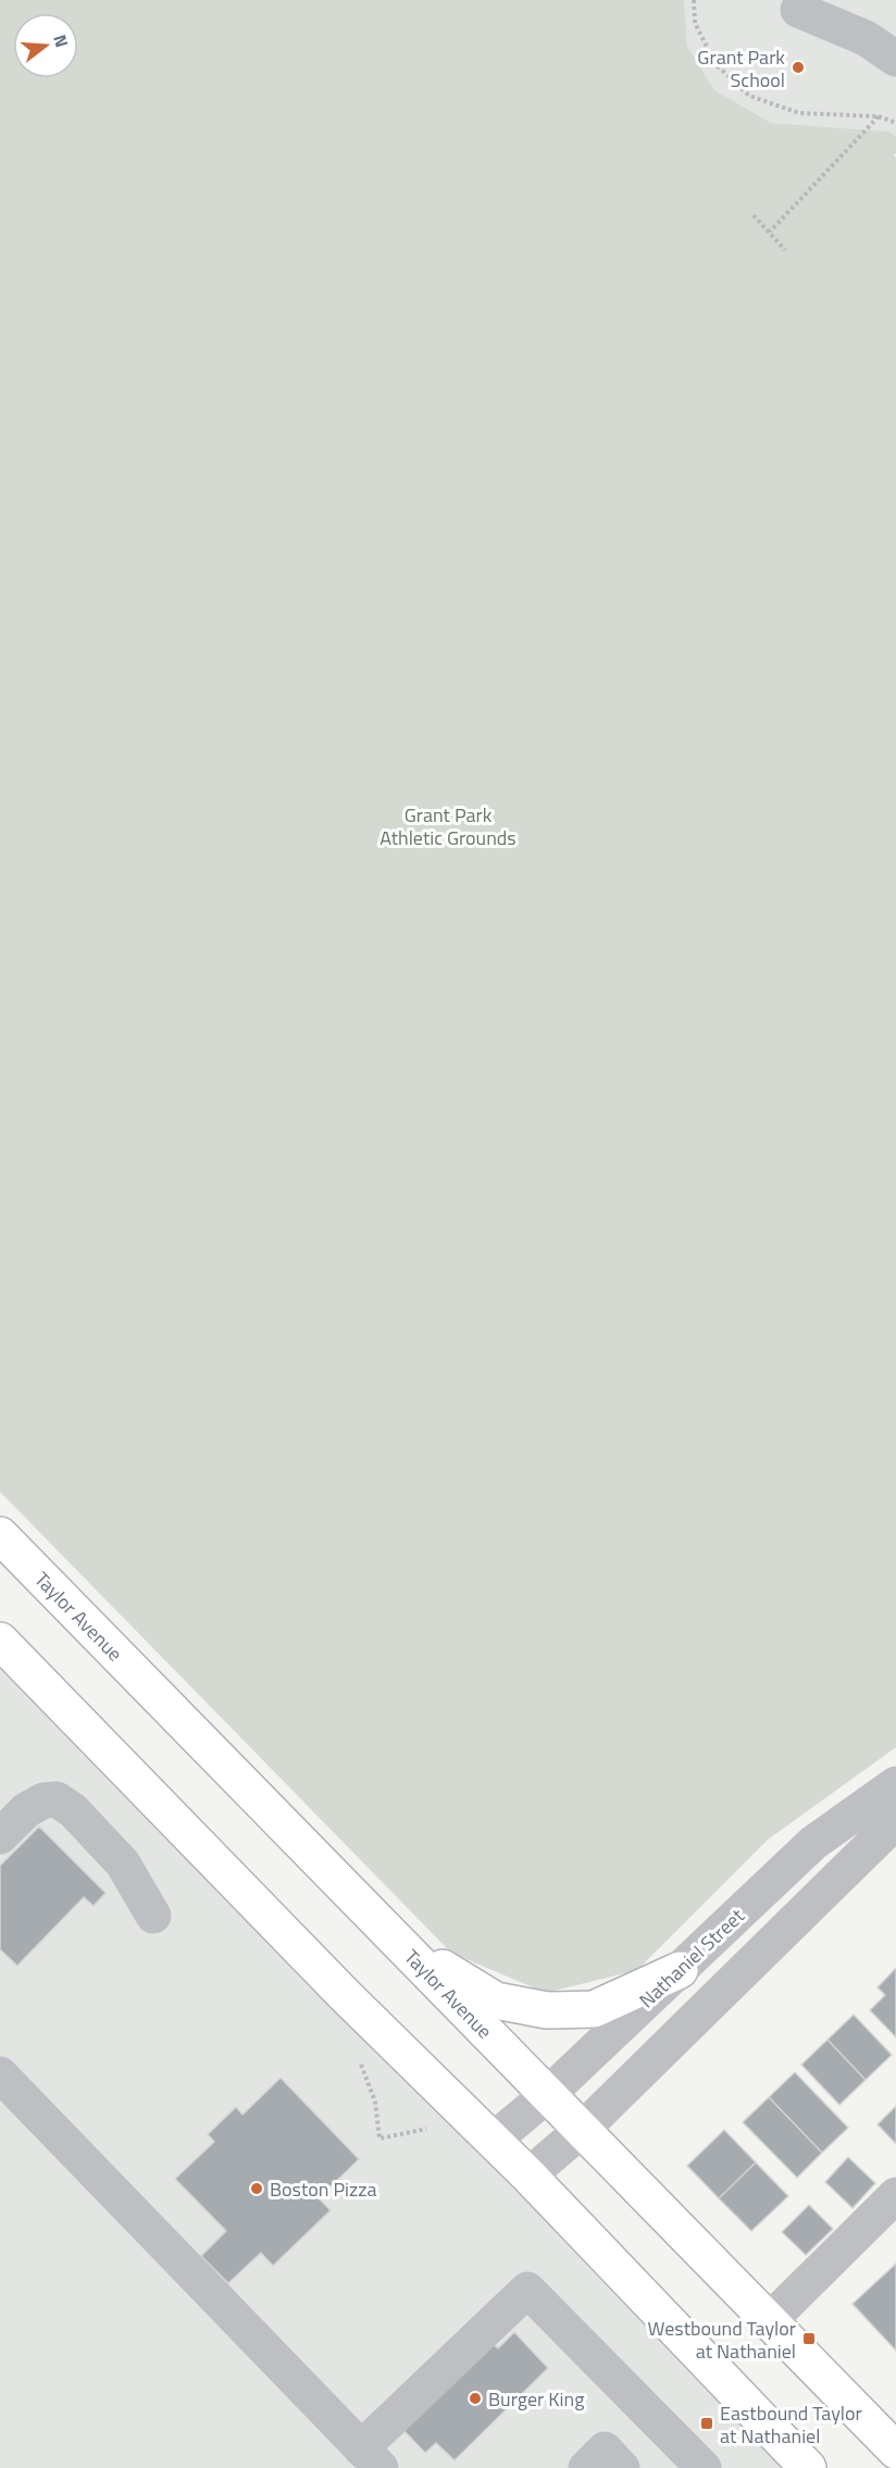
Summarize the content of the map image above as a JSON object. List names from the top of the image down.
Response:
{
  "streets": {
    "main road": ["Taylor Avenue"],
    "street": ["Nathaniel Street"]
  },
  "crossings": [
    ["Taylor Avenue", "Nathaniel Street"]
  ],
  "parks": ["Grant Park Athletic Grounds"],
  "places": {
    "other": ["Grant Park School", "Boston Pizza", "Burger King"],
    "transit": ["Westbound Taylor at Nathaniel", "Eastbound Taylor at Nathaniel"]
  },
  "north": "right"
}
